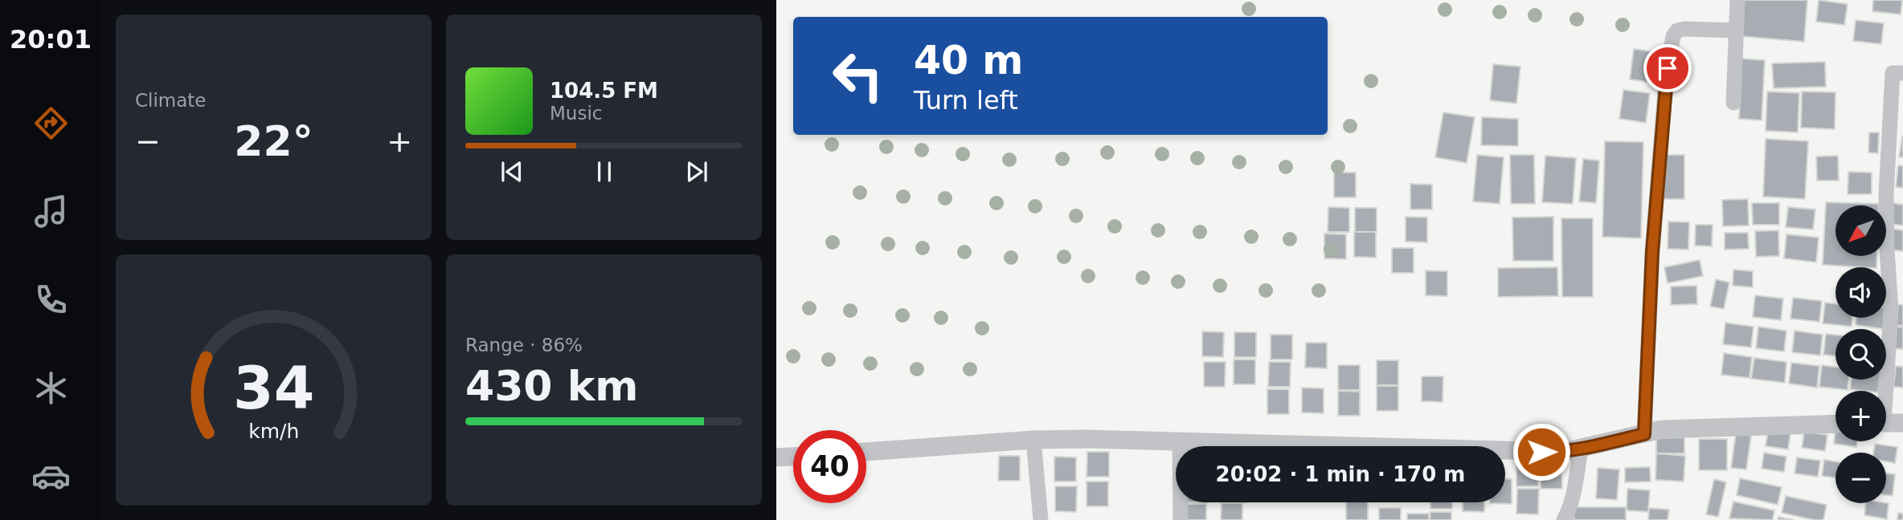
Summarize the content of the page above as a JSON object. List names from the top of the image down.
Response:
{
  "north": "bottom left",
  "page": {
    "tabs": "20:01",
    "tile": [
      "Climate",
      ["Range · 86%", "430 km"]
    ],
    "turn": ["40 m", "Turn left"],
    "song": ["104.5 FM", "Music"],
    "heat": ["−", "22°", "+"],
    "map_buttons": ["+", "−"],
    "limit": "40",
    "trip": "20:02 · 1 min · 170 m",
    "gauge": ["34", "km/h"]
  }
}
